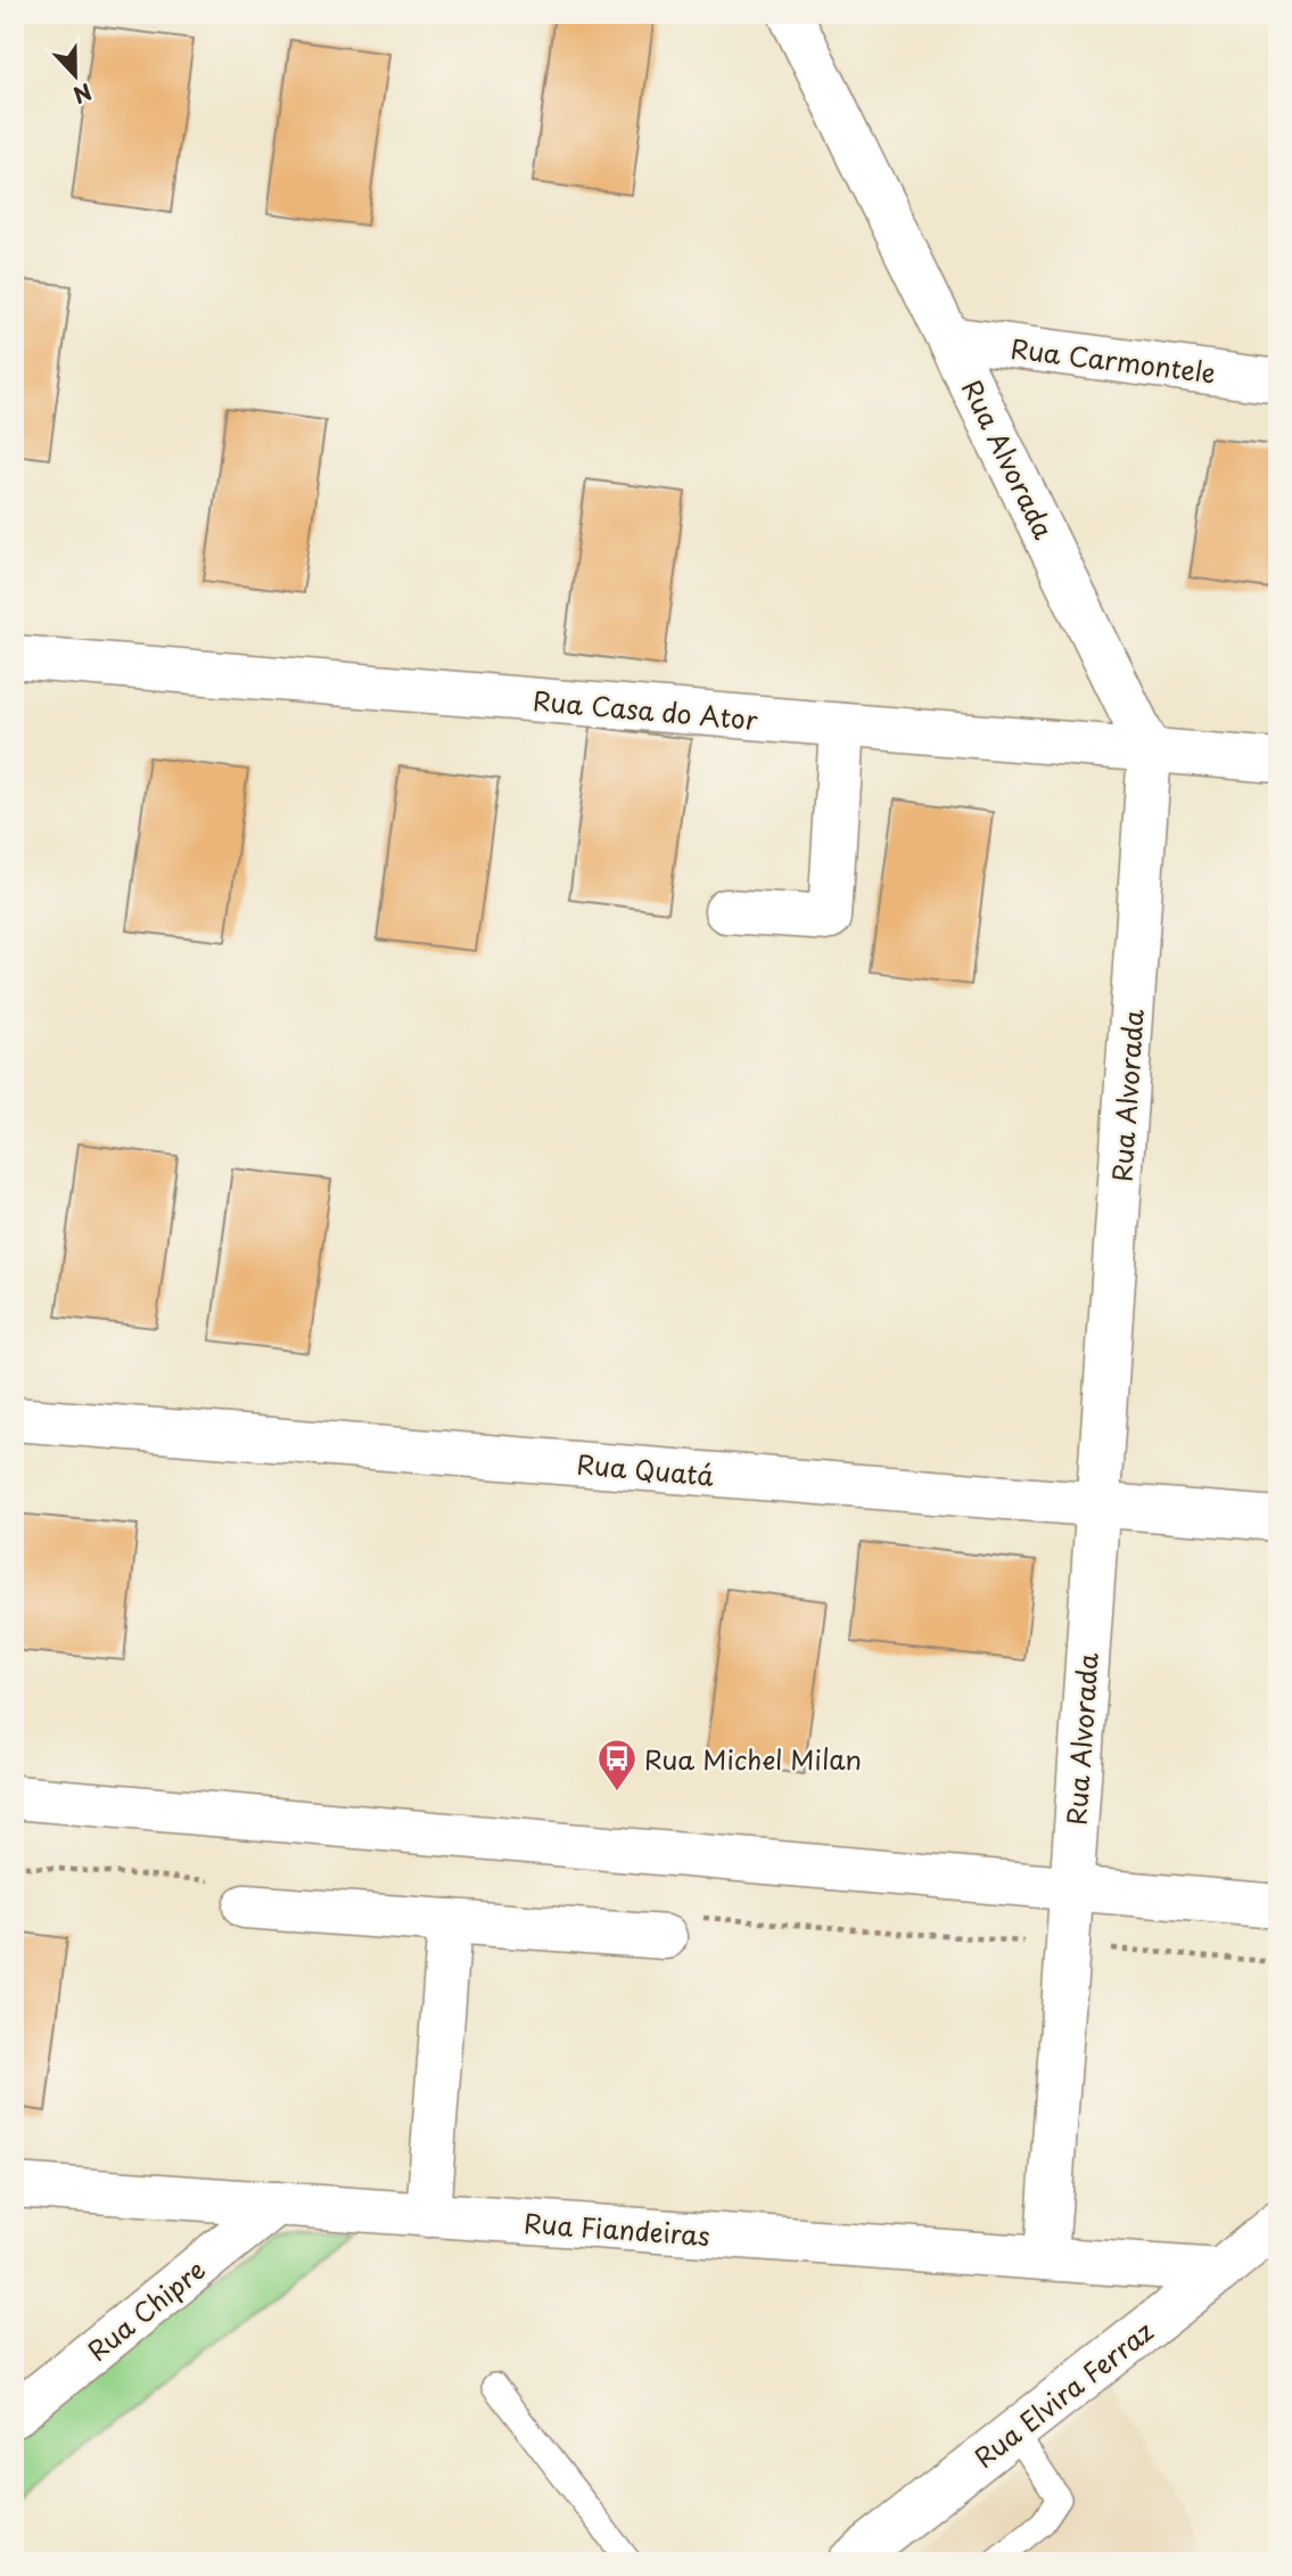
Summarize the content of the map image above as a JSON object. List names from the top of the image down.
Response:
{
  "streets": {
    "street": [
      "Rua Carmontele",
      "Rua Alvorada",
      "Rua Casa do Ator",
      "Rua Quatá",
      "Rua Fiandeiras",
      "Rua Chipre",
      "Rua Elvira Ferraz"
    ]
  },
  "crossings": [
    ["Rua Carmontele", "Rua Alvorada"],
    ["Rua Alvorada", "Rua Casa do Ator"],
    ["Rua Alvorada", "Rua Quatá"],
    ["Rua Alvorada", "Rua Fiandeiras"],
    ["Rua Fiandeiras", "Rua Chipre"],
    ["Rua Fiandeiras", "Rua Elvira Ferraz"]
  ],
  "places": {
    "bus stop": ["Rua Michel Milan"]
  },
  "north": "bottom"
}
